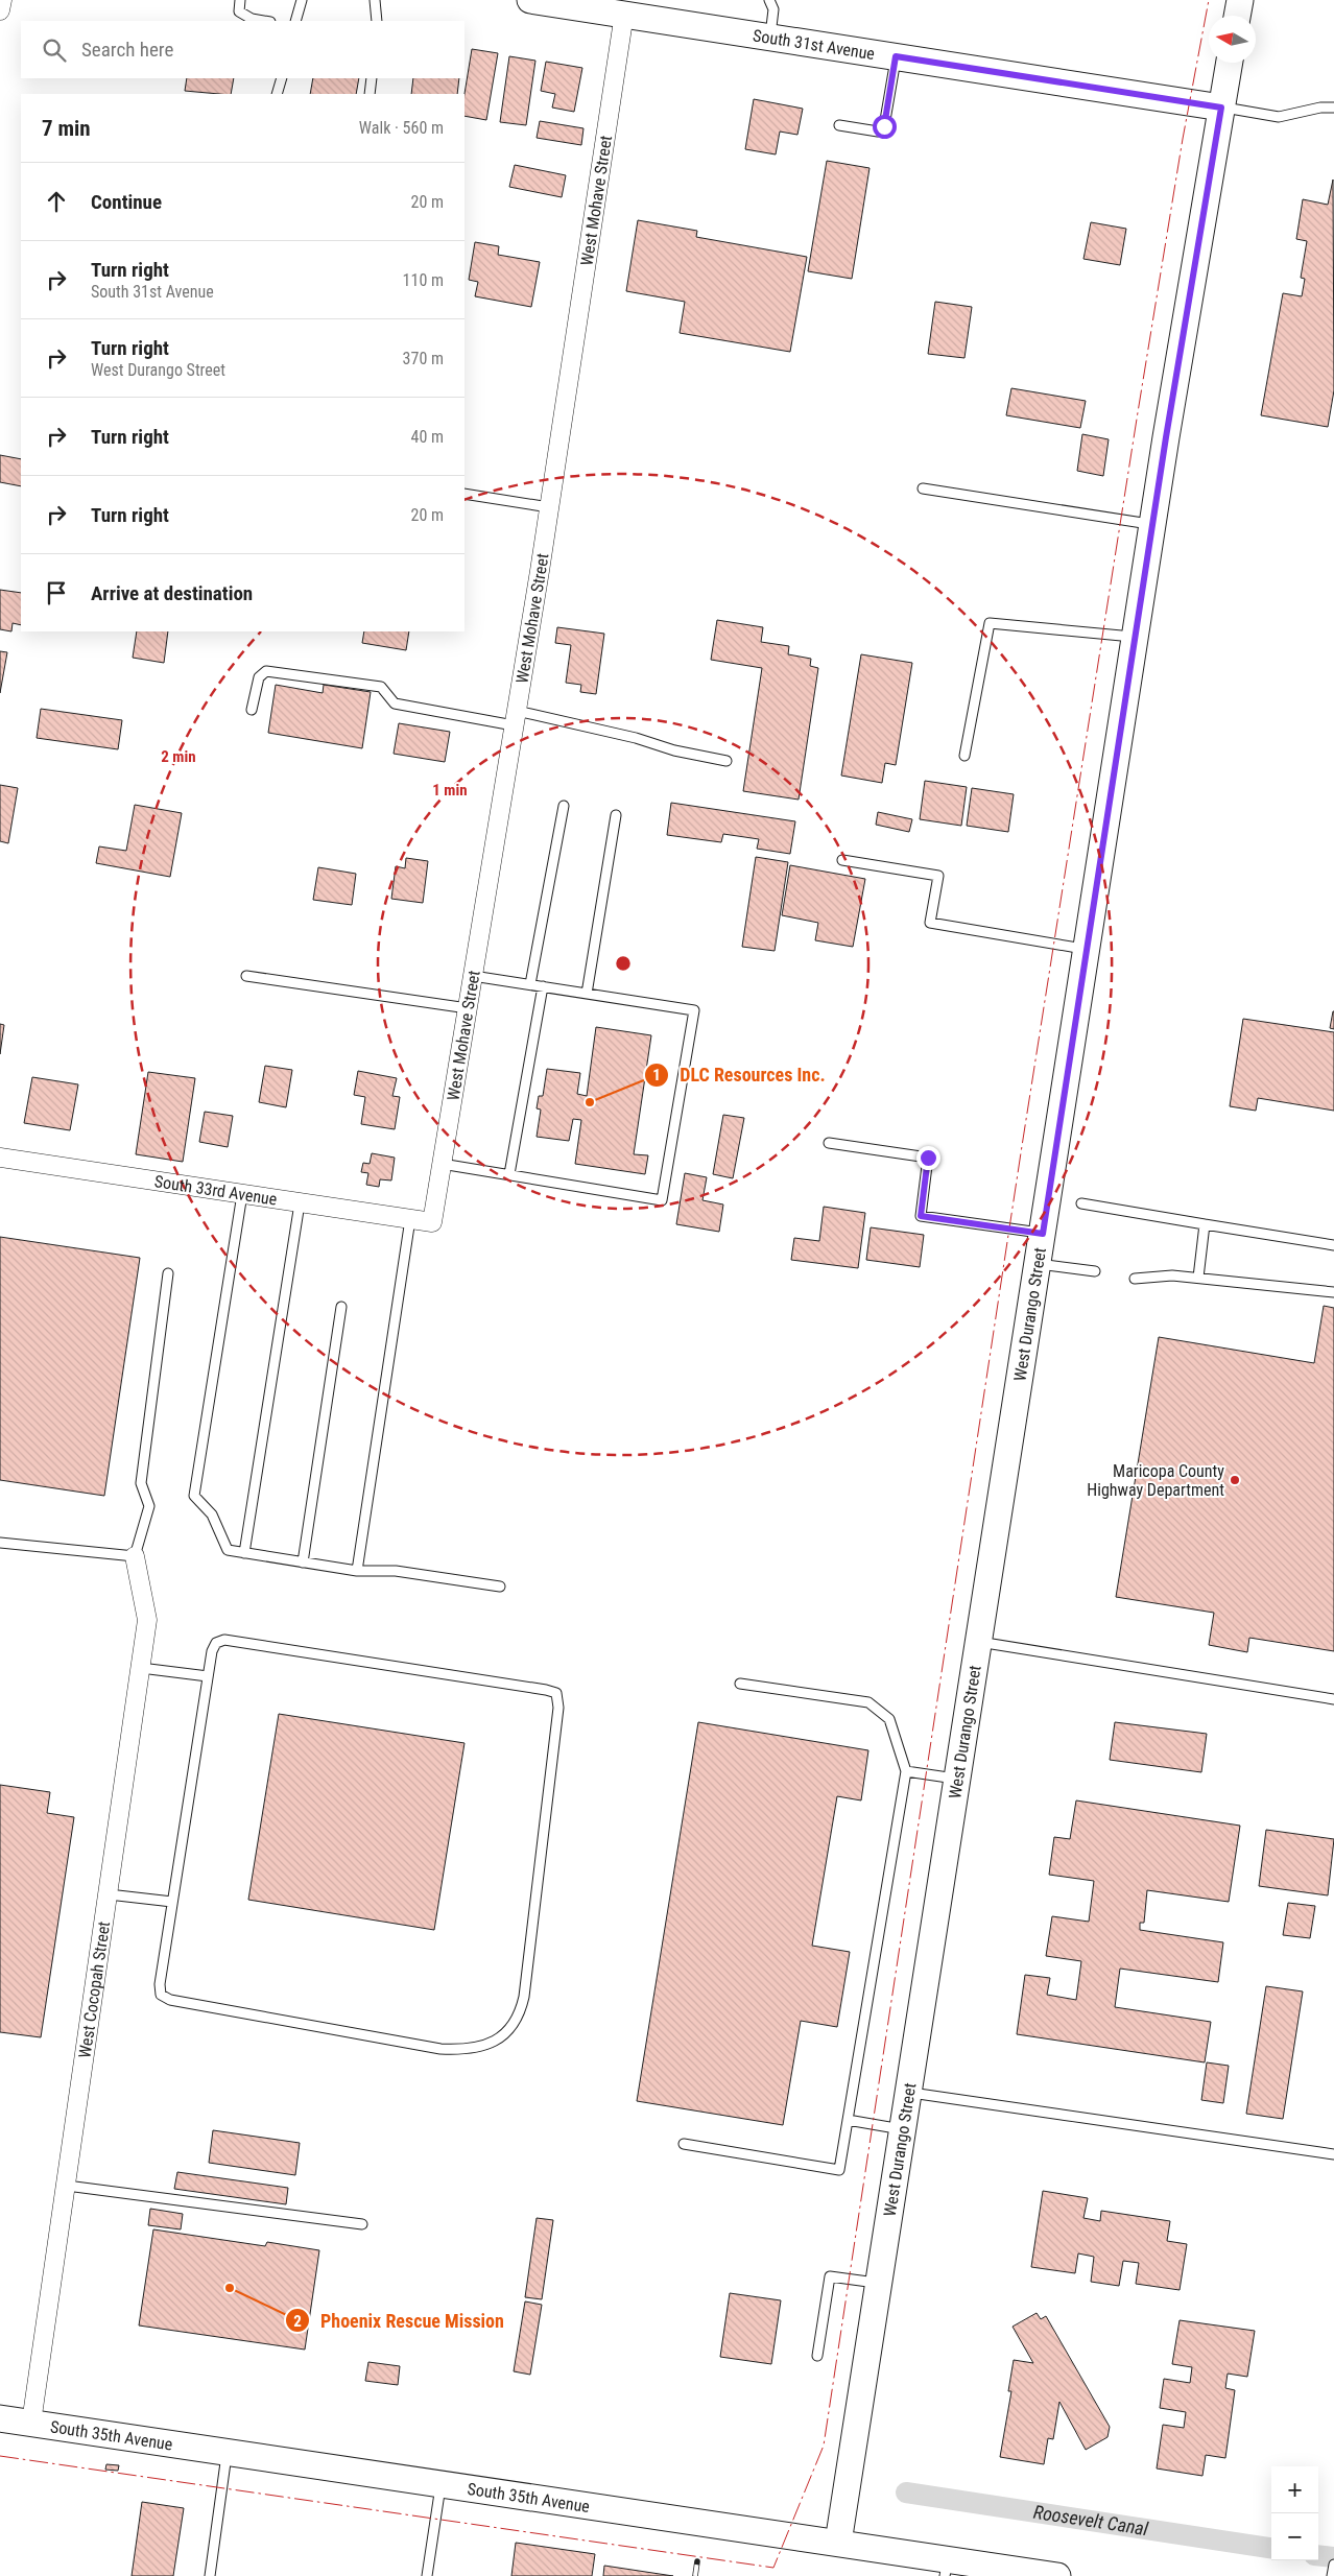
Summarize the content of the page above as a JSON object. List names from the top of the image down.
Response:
{
  "streets": {
    "street": [
      "South 31st Avenue",
      "West Mohave Street",
      "South 33rd Avenue",
      "West Durango Street",
      "West Cocopah Street",
      "South 35th Avenue"
    ]
  },
  "crossings": [
    ["South 31st Avenue", "West Mohave Street"],
    ["South 31st Avenue", "West Durango Street"],
    ["West Mohave Street", "South 33rd Avenue"],
    ["West Durango Street", "South 35th Avenue"],
    ["West Cocopah Street", "South 35th Avenue"]
  ],
  "water": ["Roosevelt Canal"],
  "places": ["DLC Resources Inc.", "Maricopa County Highway Department", "Phoenix Rescue Mission"],
  "north": "left",
  "page": {
    "search": "Search here",
    "heading": ["7 min", "Walk · 560 m"],
    "list": [
      ["Continue", "20 m"],
      ["Turn right", "South 31st Avenue", "110 m"],
      ["Turn right", "West Durango Street", "370 m"],
      ["Turn right", "40 m"],
      ["Turn right", "20 m"],
      "Arrive at destination"
    ],
    "map_buttons": ["+", "−"]
  },
  "rings": ["2 min", "1 min"]
}
